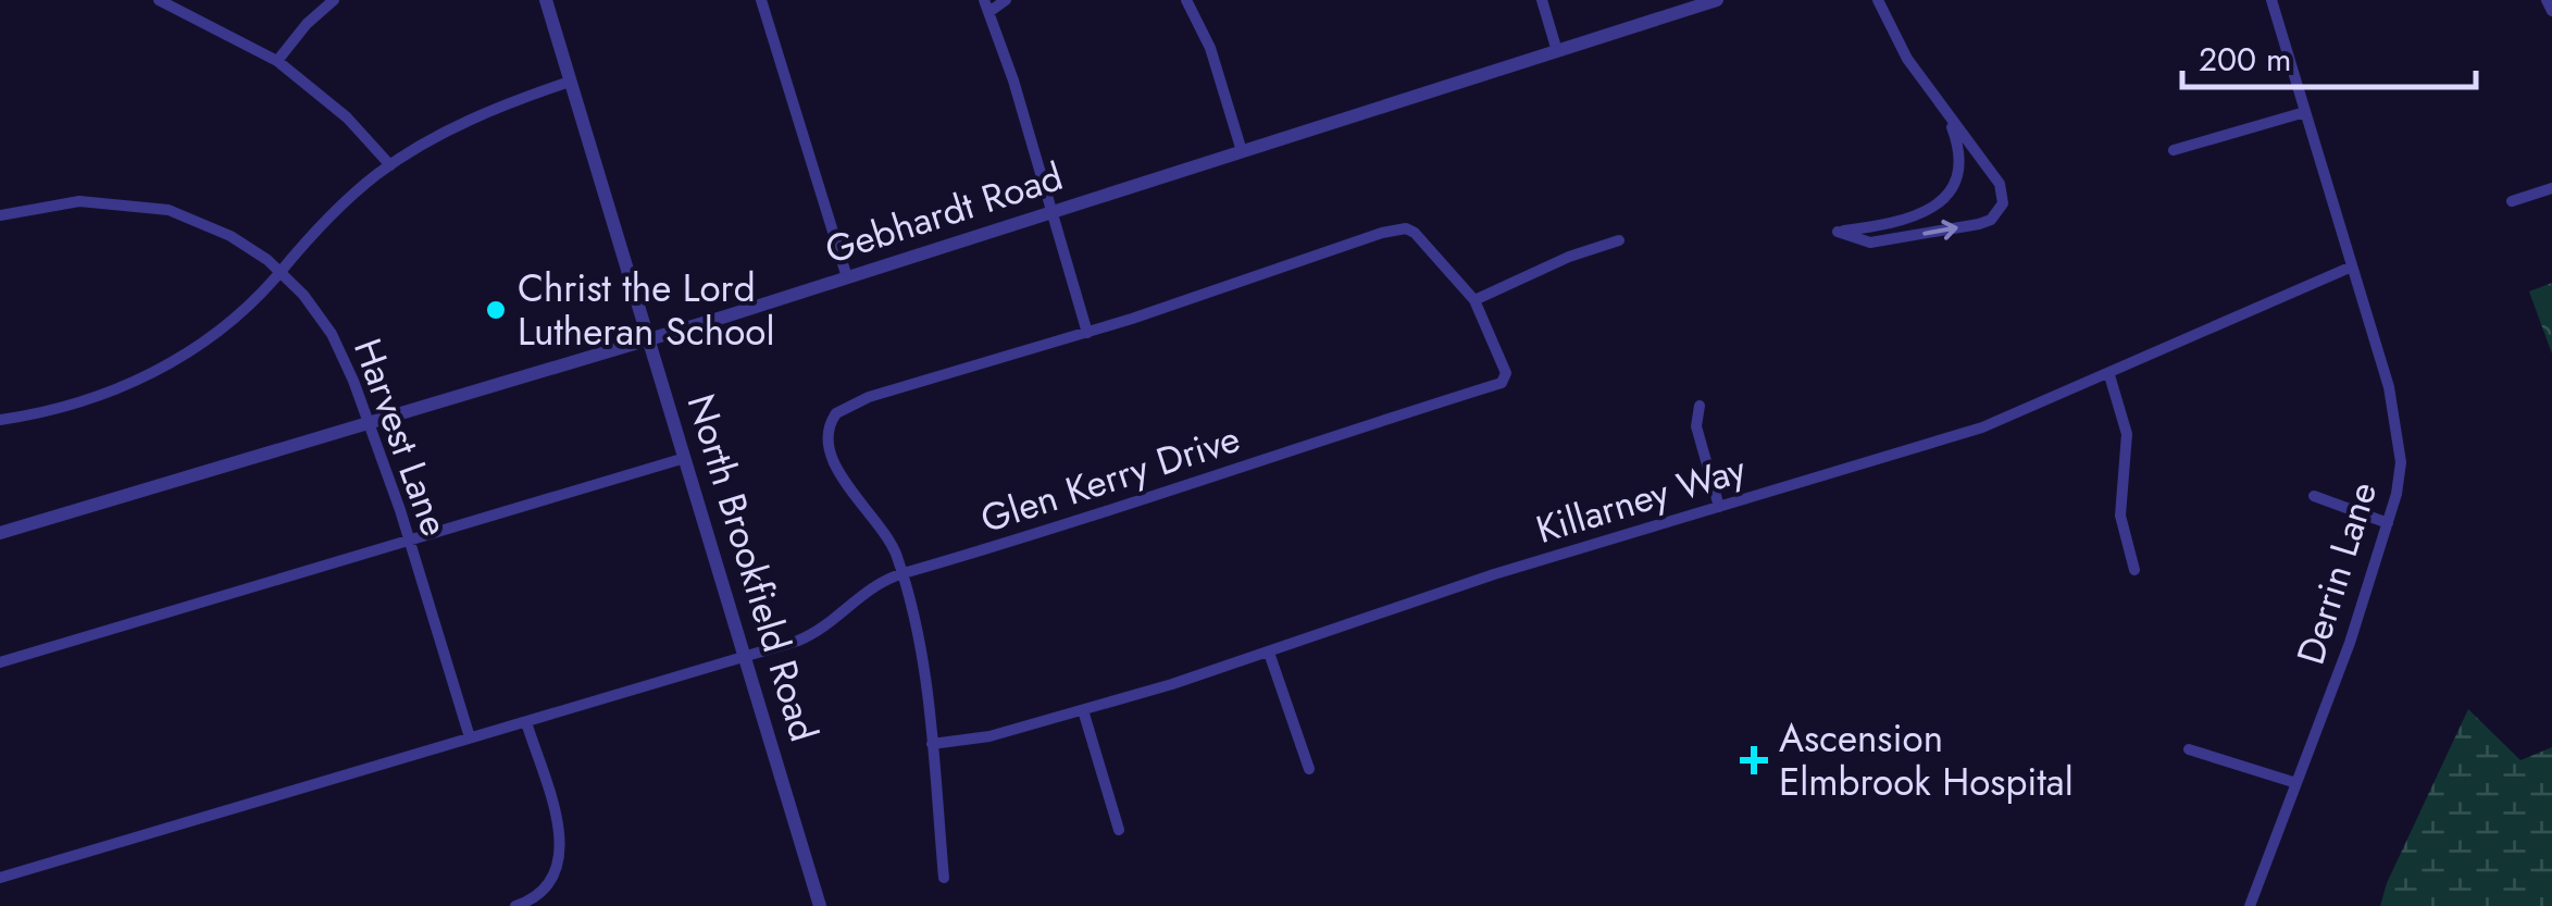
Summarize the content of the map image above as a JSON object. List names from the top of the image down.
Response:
{
  "streets": {
    "street": [
      "Gebhardt Road",
      "Harvest Lane",
      "Glen Kerry Drive",
      "Killarney Way",
      "North Brookfield Road",
      "Derrin Lane"
    ]
  },
  "crossings": [
    ["Gebhardt Road", "Harvest Lane"],
    ["Gebhardt Road", "North Brookfield Road"],
    ["Harvest Lane", "Glen Kerry Drive"],
    ["Glen Kerry Drive", "North Brookfield Road"],
    ["Killarney Way", "Derrin Lane"]
  ],
  "places": {
    "other": ["Christ the Lord Lutheran School"],
    "health": ["Ascension Elmbrook Hospital"]
  },
  "scale_bar": "200 m"
}
